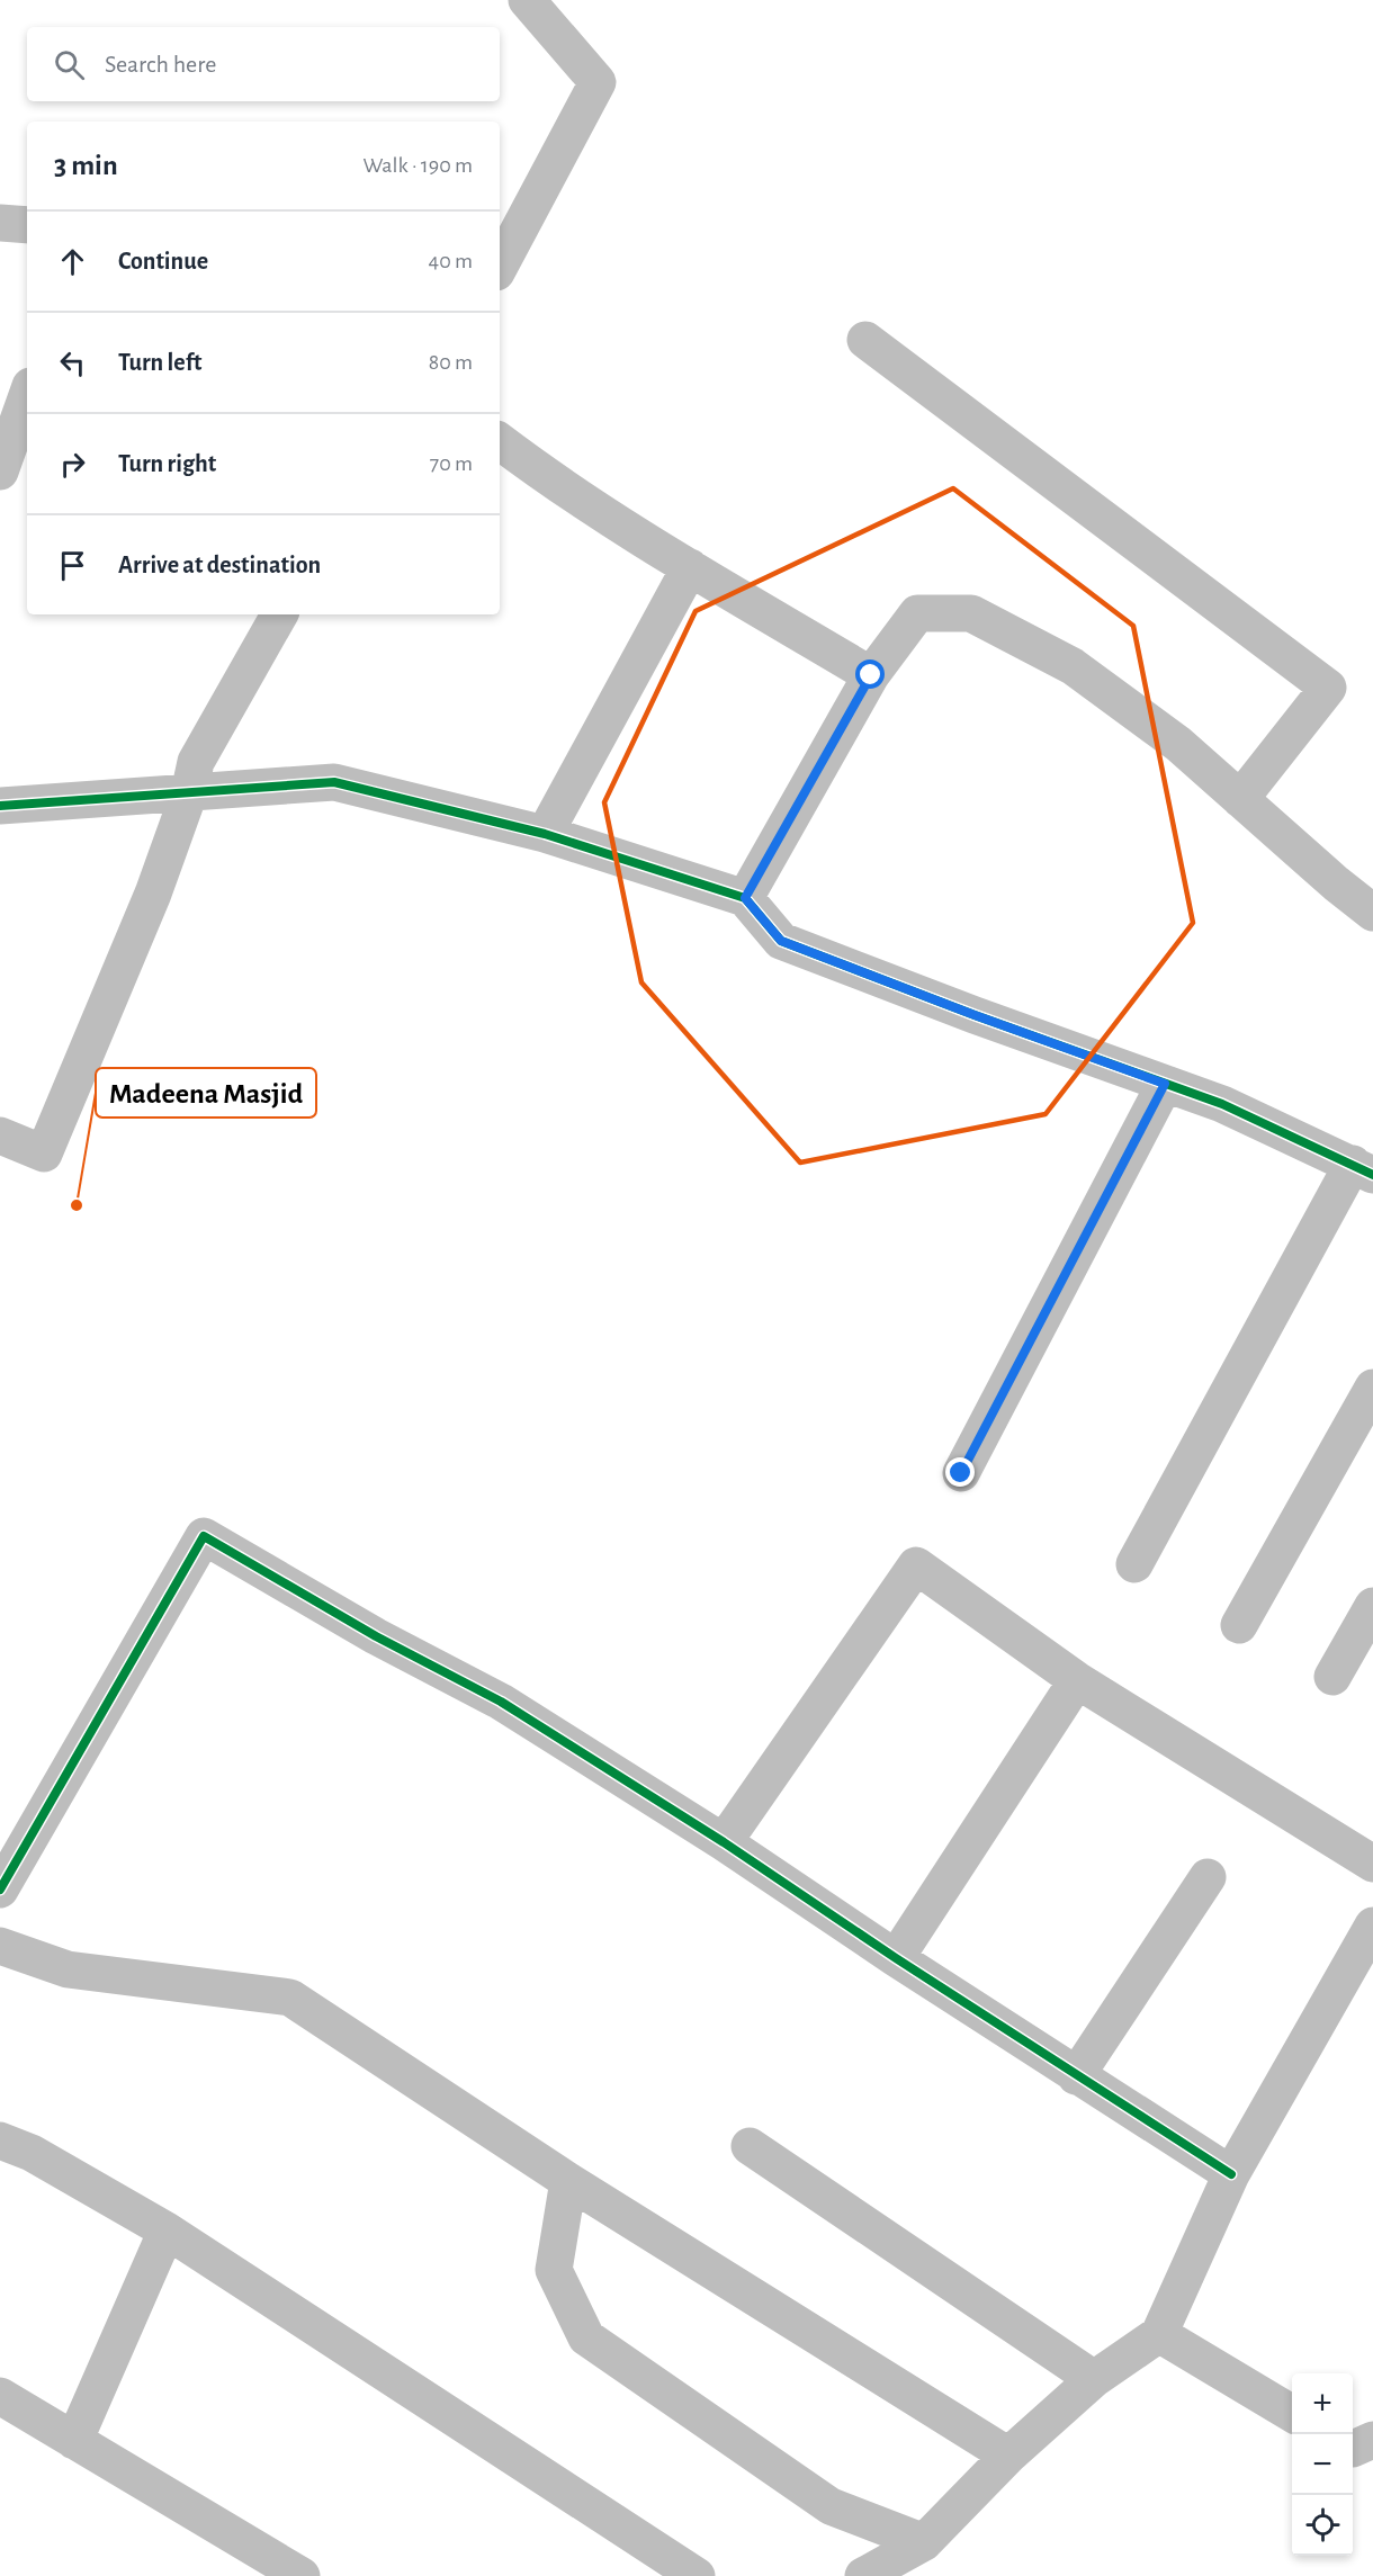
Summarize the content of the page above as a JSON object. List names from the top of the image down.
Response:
{
  "places": ["Madeena Masjid"],
  "page": {
    "search": "Search here",
    "heading": ["3 min", "Walk · 190 m"],
    "list": [
      ["Continue", "40 m"],
      ["Turn left", "80 m"],
      ["Turn right", "70 m"],
      "Arrive at destination"
    ],
    "map_buttons": ["+", "−"]
  }
}
